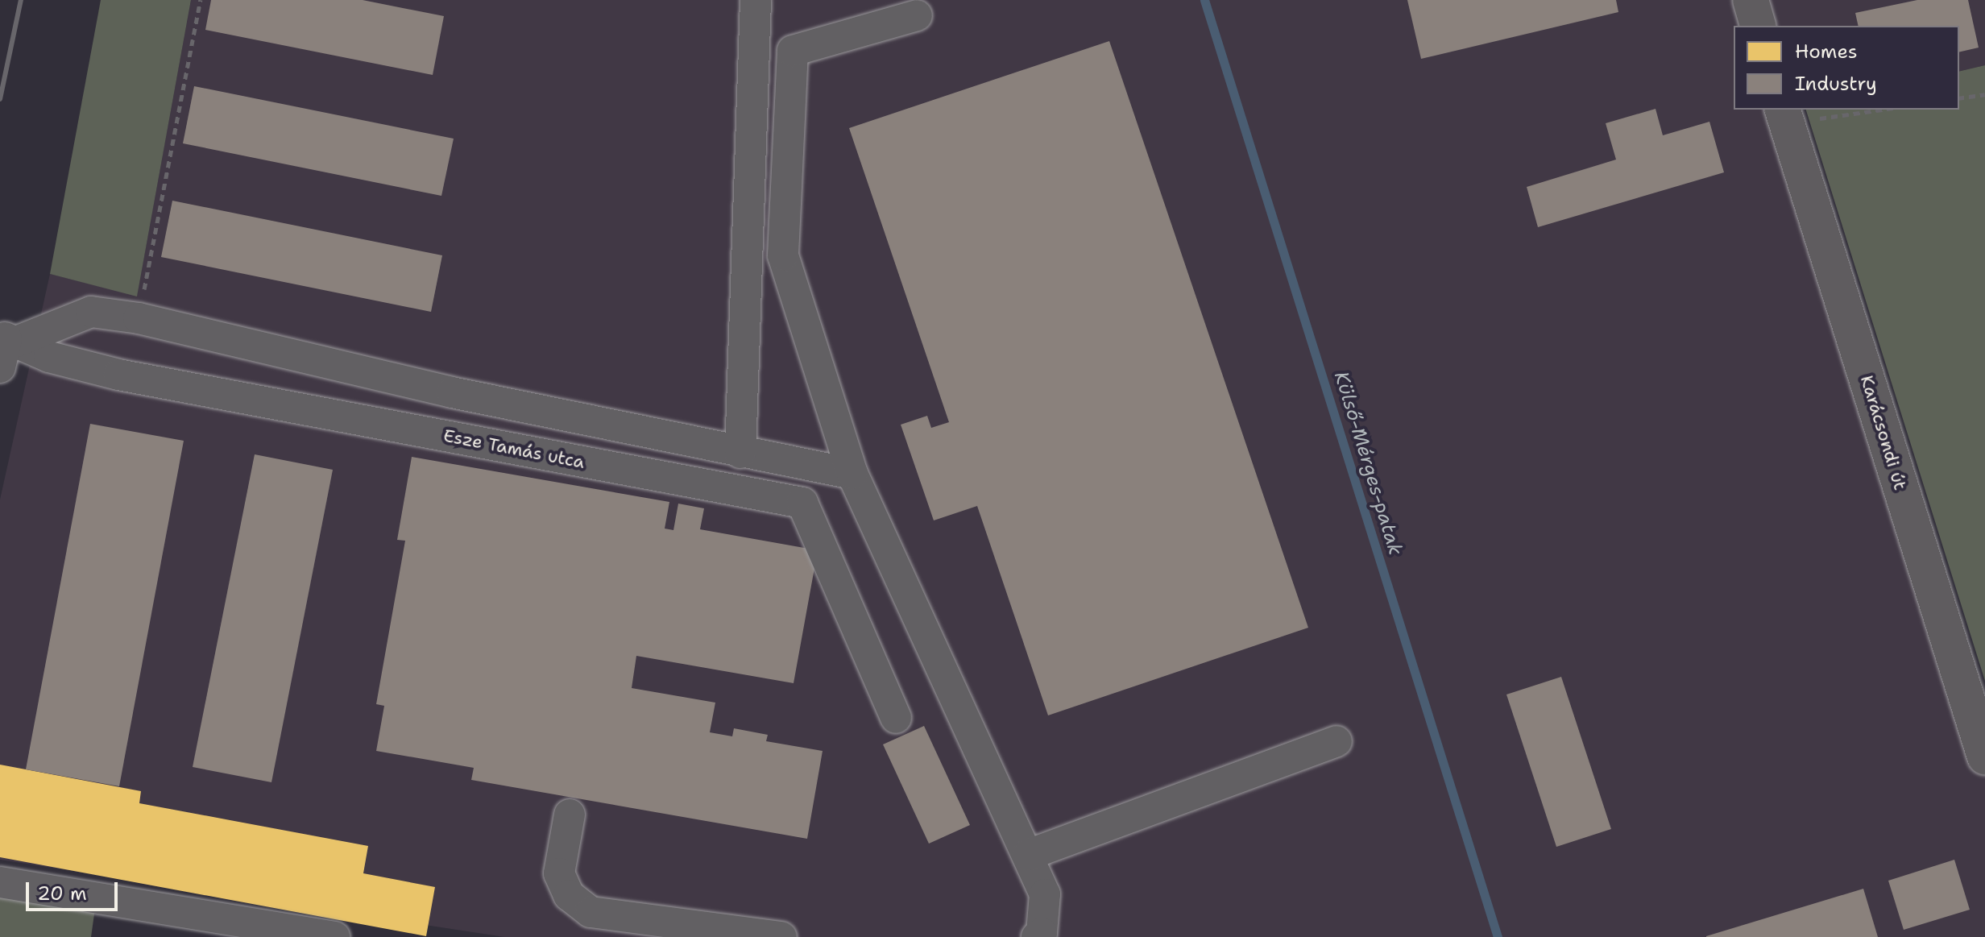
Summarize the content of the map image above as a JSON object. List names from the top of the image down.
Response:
{
  "streets": {
    "main road": ["Karácsondi út"],
    "street": ["Esze Tamás utca"]
  },
  "water": ["Külső-Mérges-patak"],
  "legend": ["Homes", "Industry"],
  "scale_bar": "20 m"
}
